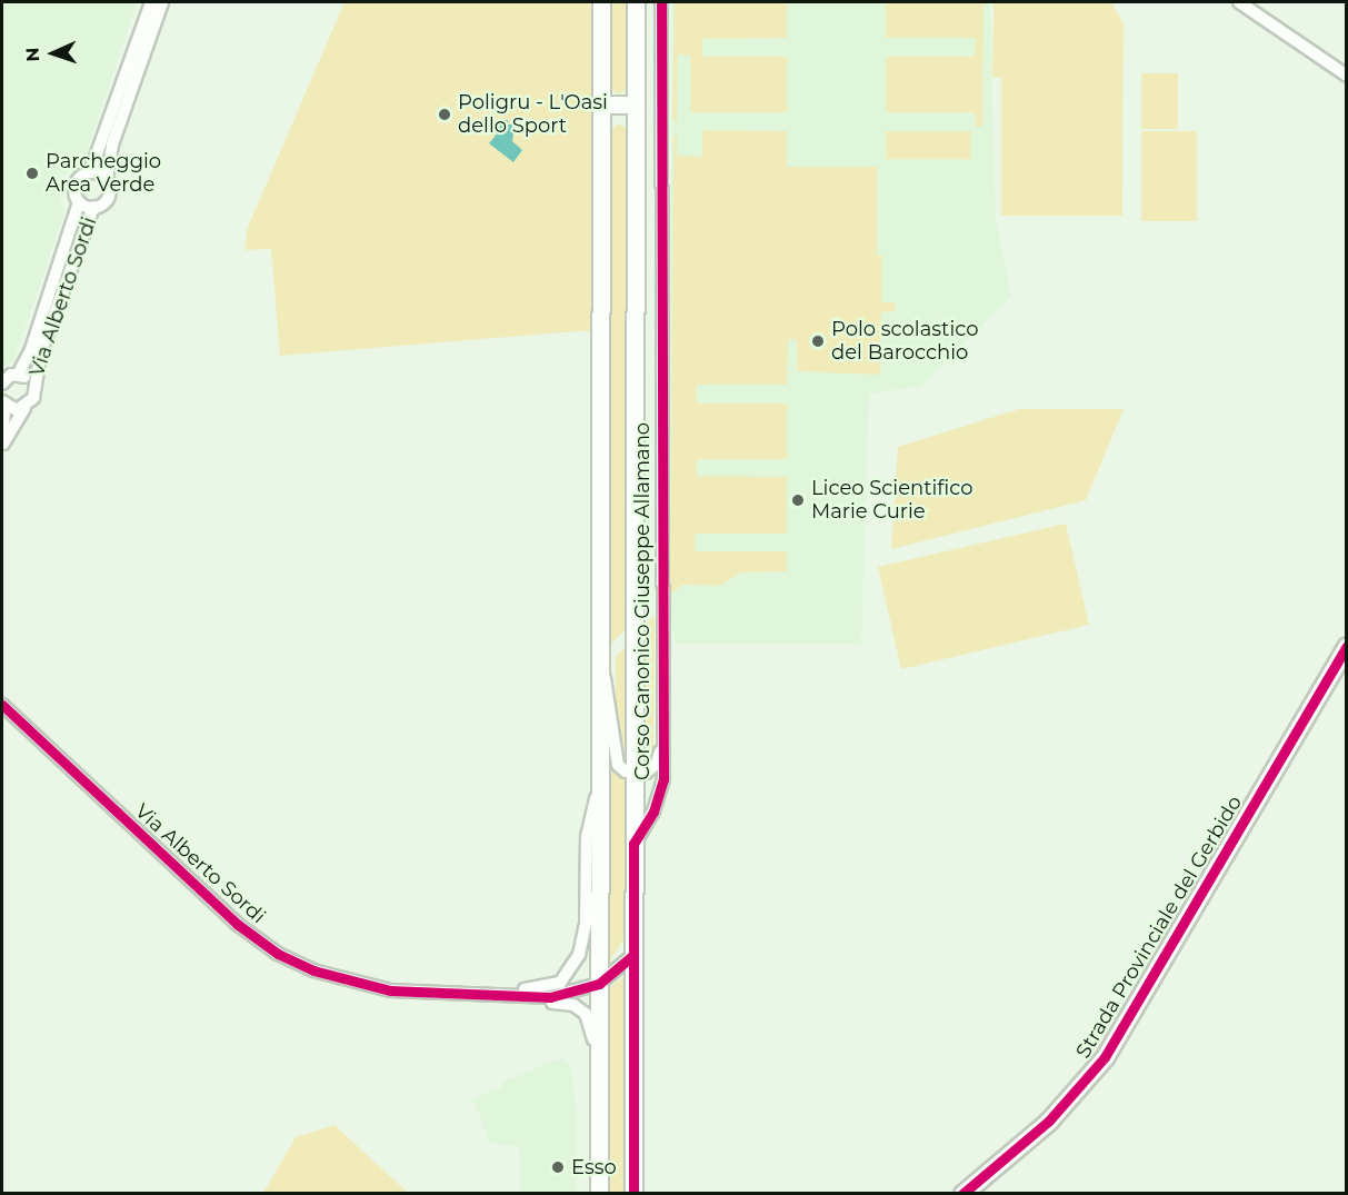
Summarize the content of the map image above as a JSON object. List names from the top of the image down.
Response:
{
  "streets": {
    "main road": ["Corso Canonico Giuseppe Allamano", "Strada Provinciale del Gerbido"],
    "street": ["Via Alberto Sordi"]
  },
  "crossings": [
    ["Via Alberto Sordi", "Corso Canonico Giuseppe Allamano"]
  ],
  "places": [
    "Poligru - L'Oasi dello Sport",
    "Parcheggio Area Verde",
    "Polo scolastico del Barocchio",
    "Liceo Scientifico Marie Curie",
    "Esso"
  ],
  "north": "left"
}
